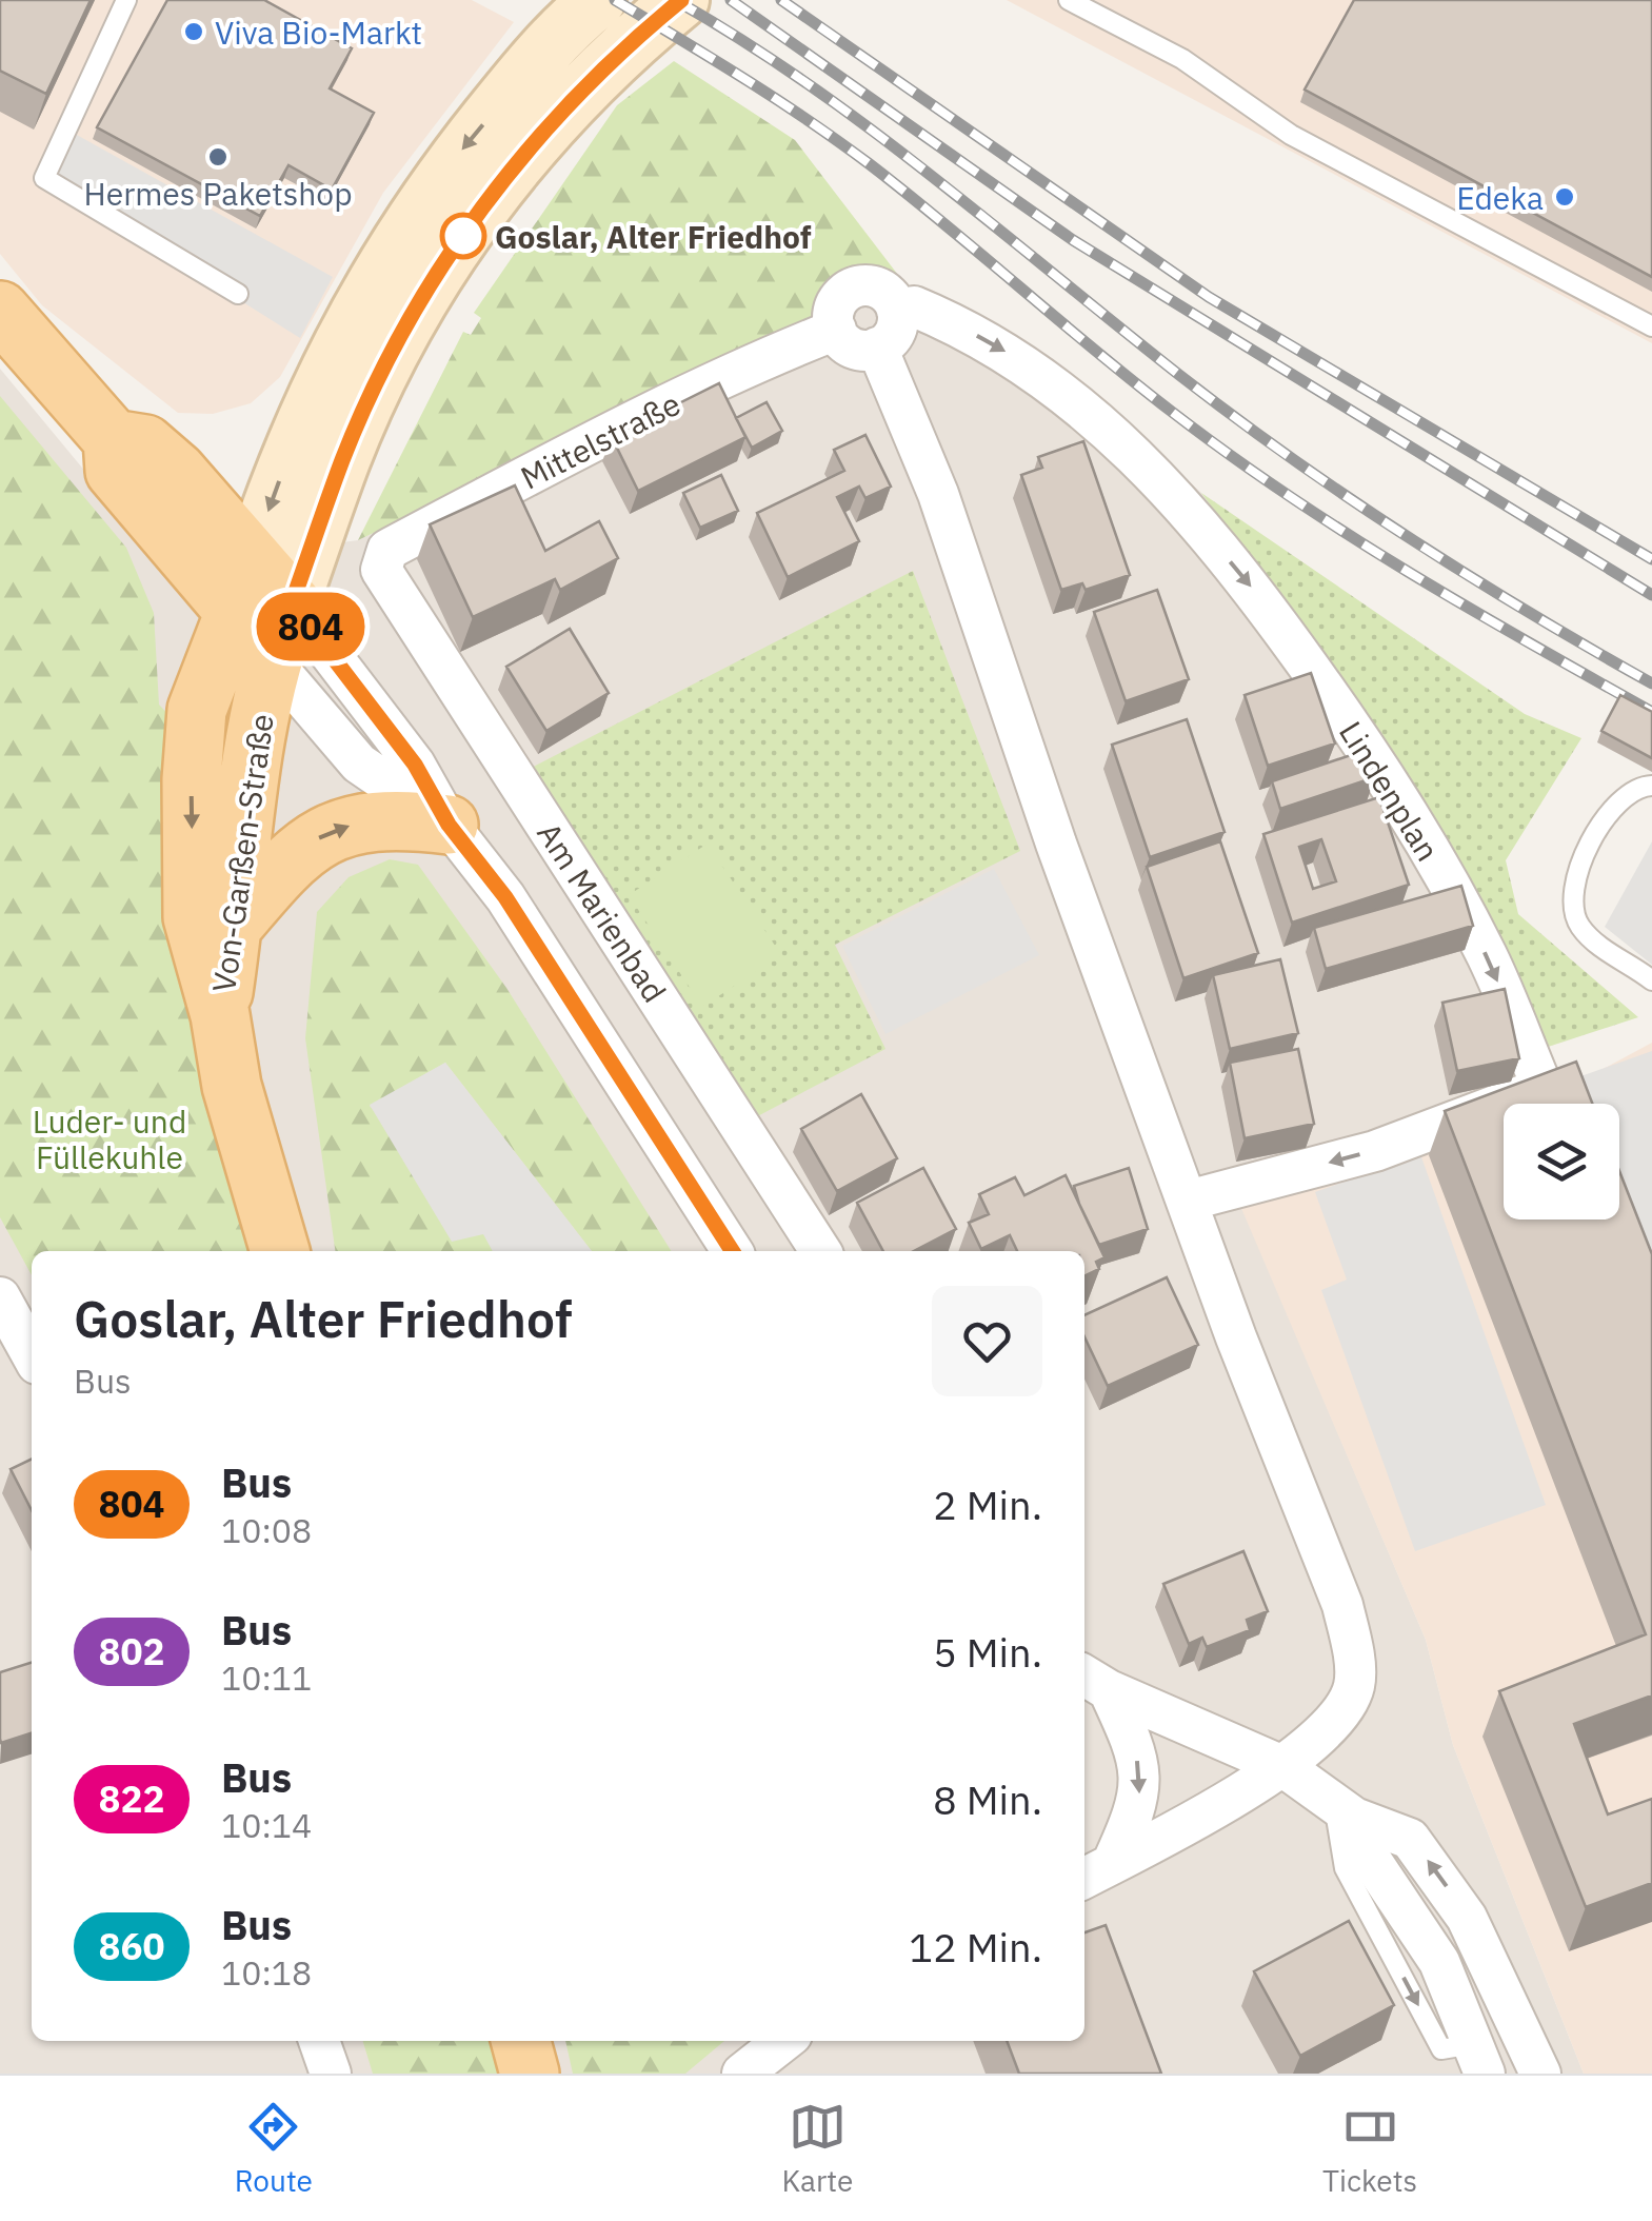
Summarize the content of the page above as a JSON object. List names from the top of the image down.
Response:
{
  "streets": {
    "main road": ["Von-Garßen-Straße"],
    "street": ["Mittelstraße", "Lindenplan", "Am Marienbad"]
  },
  "crossings": [
    ["Mittelstraße", "Lindenplan"],
    ["Mittelstraße", "Am Marienbad"]
  ],
  "parks": ["Luder- und Füllekuhle"],
  "places": [
    "Viva Bio-Markt",
    "Hermes Paketshop",
    "Edeka",
    "Goslar, Alter Friedhof"
  ],
  "lines": ["bus line 804"],
  "page": {
    "on_map": "804",
    "heading": ["Goslar, Alter Friedhof", "Bus"],
    "list": [
      {
        "mark": "804",
        "name": "Bus",
        "note": "10:08",
        "value": "2 Min."
      },
      {
        "mark": "802",
        "name": "Bus",
        "note": "10:11",
        "value": "5 Min."
      },
      {
        "mark": "822",
        "name": "Bus",
        "note": "10:14",
        "value": "8 Min."
      },
      {
        "mark": "860",
        "name": "Bus",
        "note": "10:18",
        "value": "12 Min."
      }
    ],
    "tabs": ["Route", "Karte", "Tickets"]
  }
}
